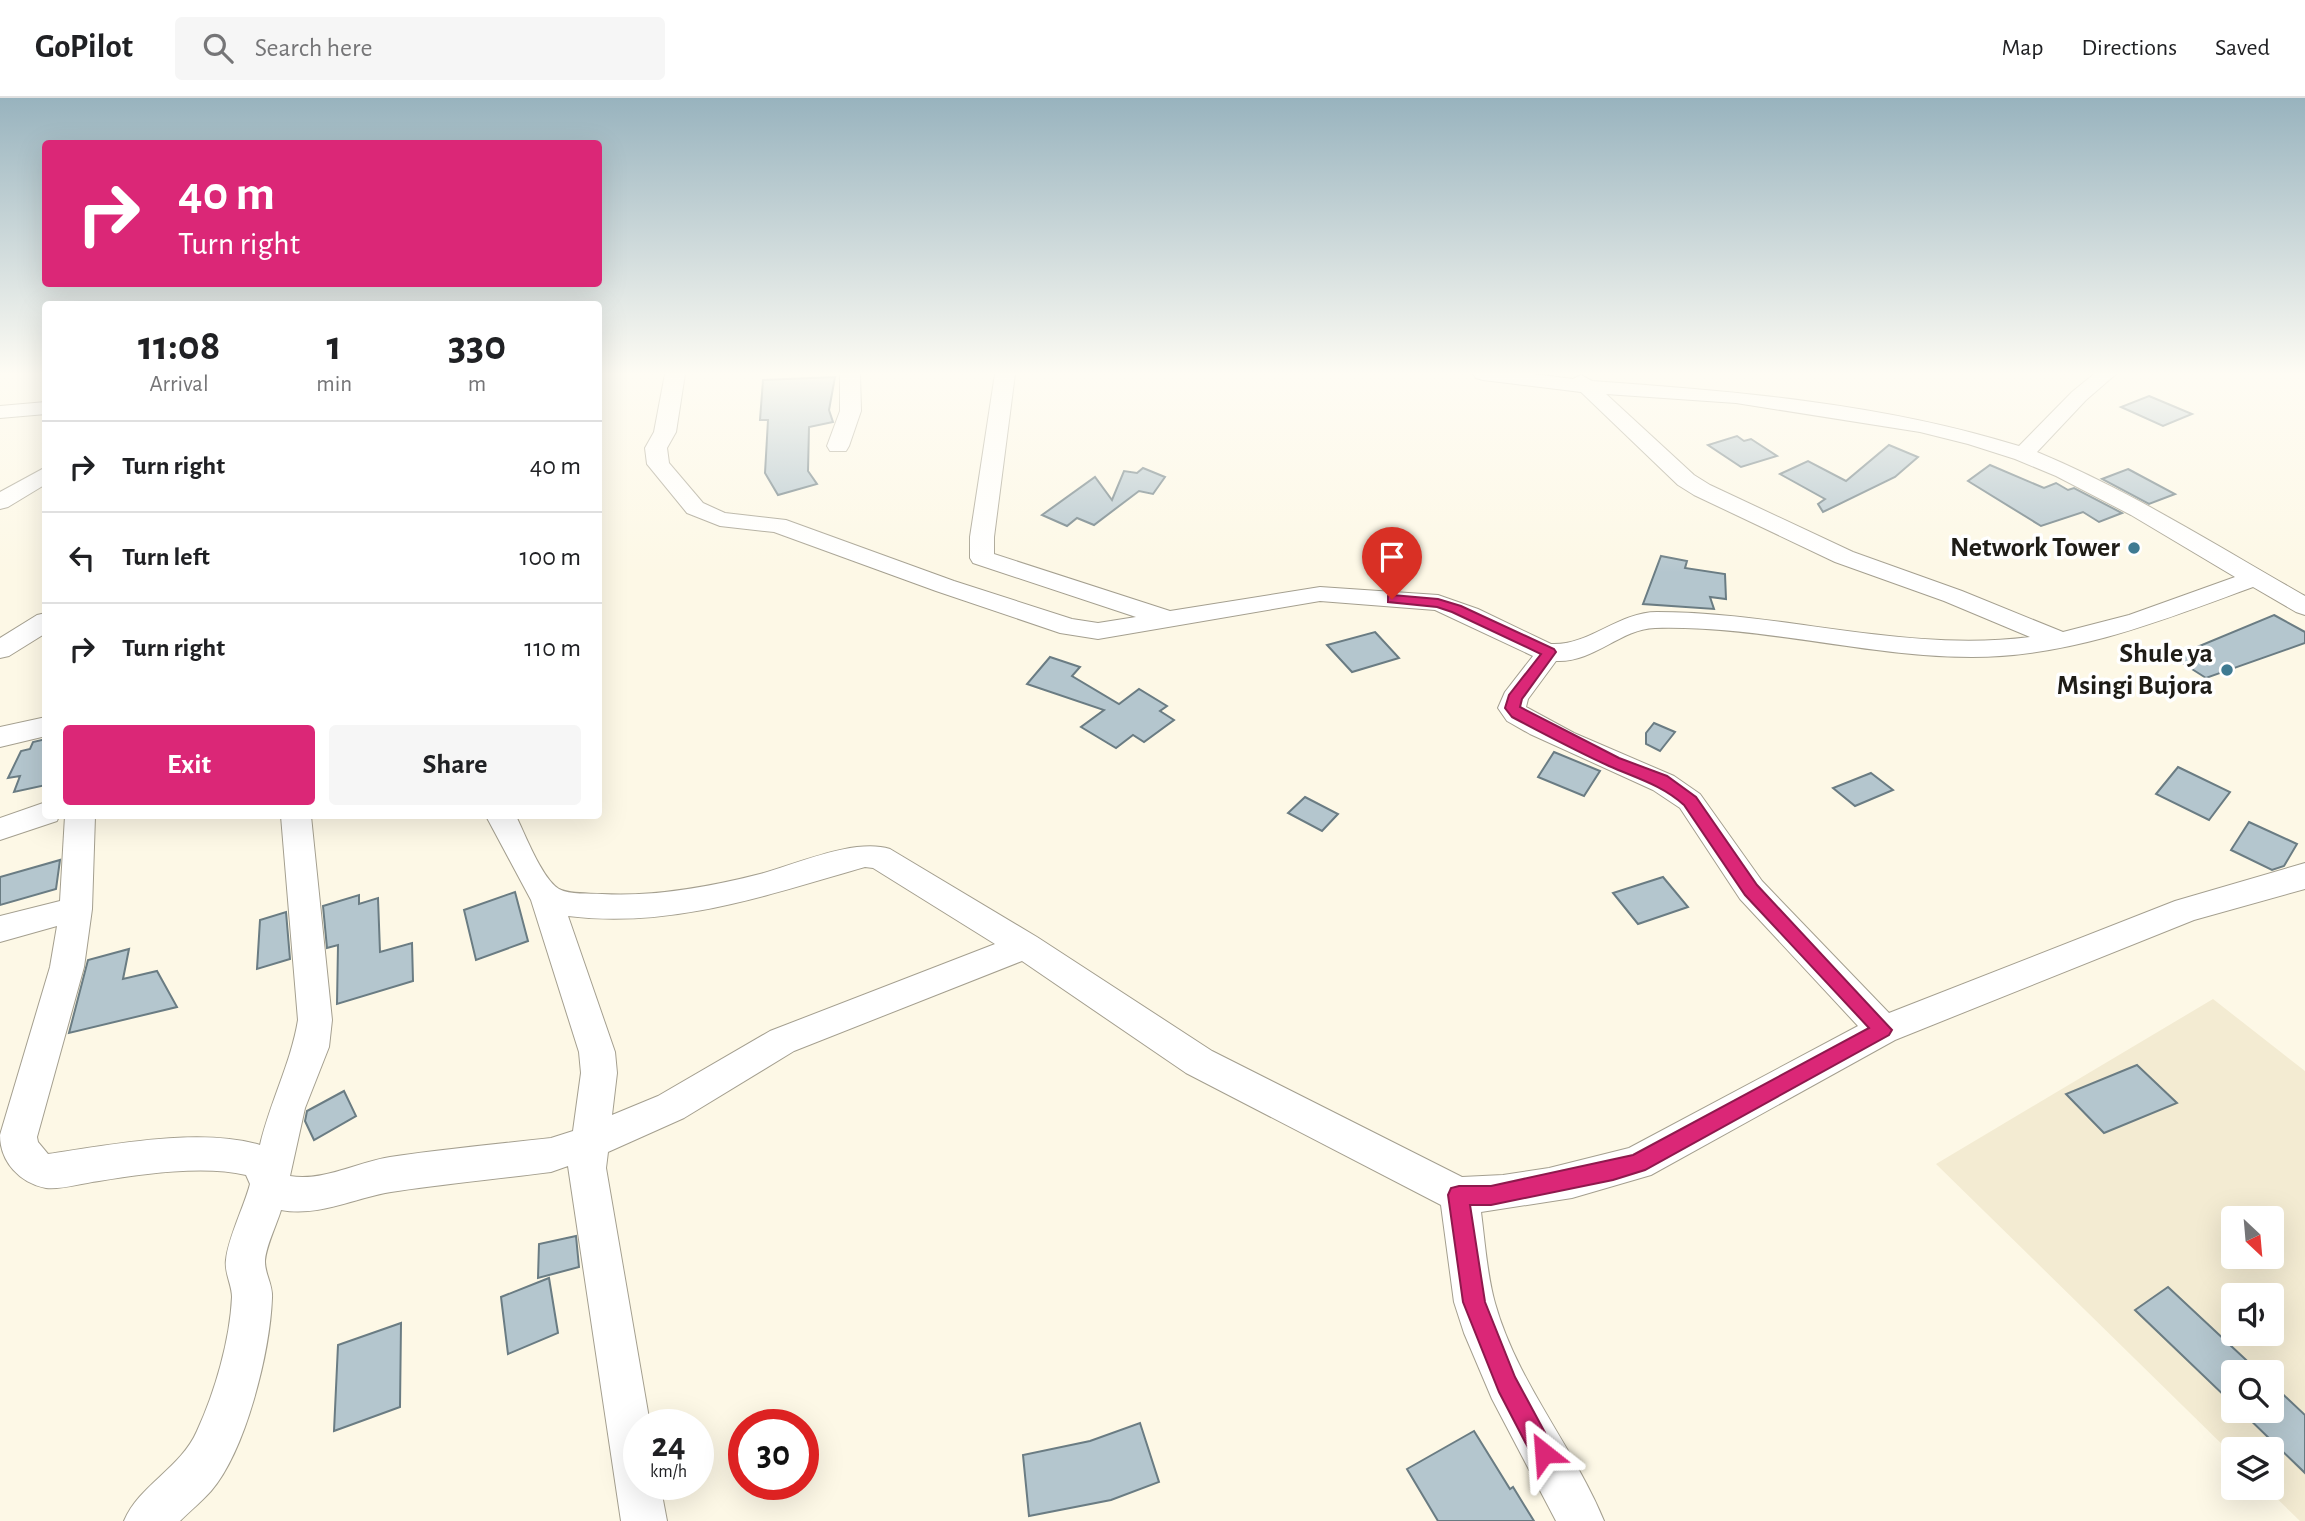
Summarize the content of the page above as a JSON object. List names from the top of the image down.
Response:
{
  "places": ["Network Tower", "Shule ya Msingi Bujora"],
  "north": "bottom right",
  "page": {
    "header": "GoPilot",
    "search": "Search here",
    "nav": ["Map", "Directions", "Saved"],
    "turn": ["40 m", "Turn right"],
    "eta": [
      "11:08",
      "Arrival",
      "1",
      "min",
      "330",
      "m"
    ],
    "list": [
      {
        "name": "Turn right",
        "value": "40 m"
      },
      {
        "name": "Turn left",
        "value": "100 m"
      },
      {
        "name": "Turn right",
        "value": "110 m"
      }
    ],
    "buttons": ["Exit", "Share"],
    "speed": "24 km/h",
    "limit": "30"
  }
}
